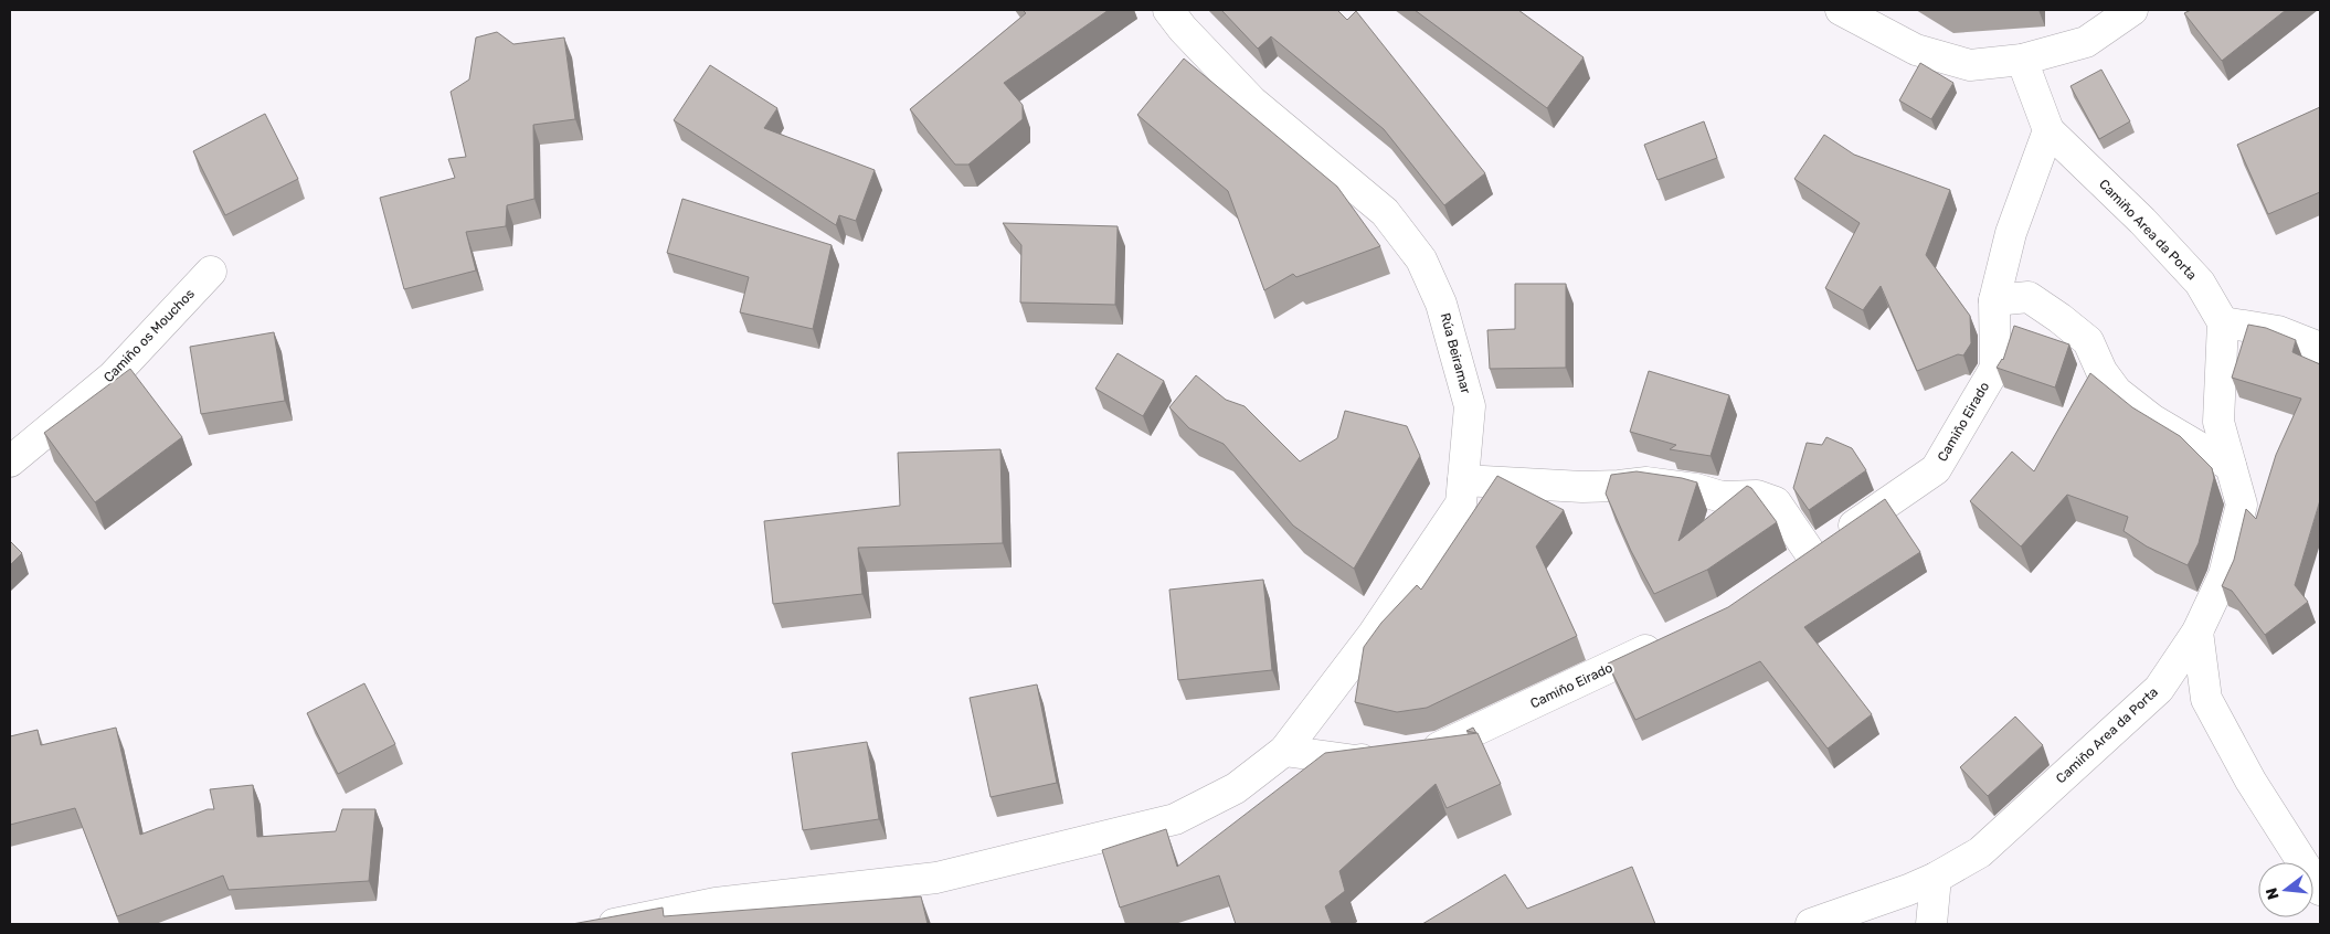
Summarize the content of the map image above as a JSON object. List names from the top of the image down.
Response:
{
  "streets": {
    "street": [
      "Camiño Area da Porta",
      "Camiño os Mouchos",
      "Rúa Beiramar",
      "Camiño Eirado"
    ]
  },
  "crossings": [
    ["Camiño Area da Porta", "Camiño Eirado"],
    ["Rúa Beiramar", "Camiño Eirado"]
  ],
  "north": "left"
}
